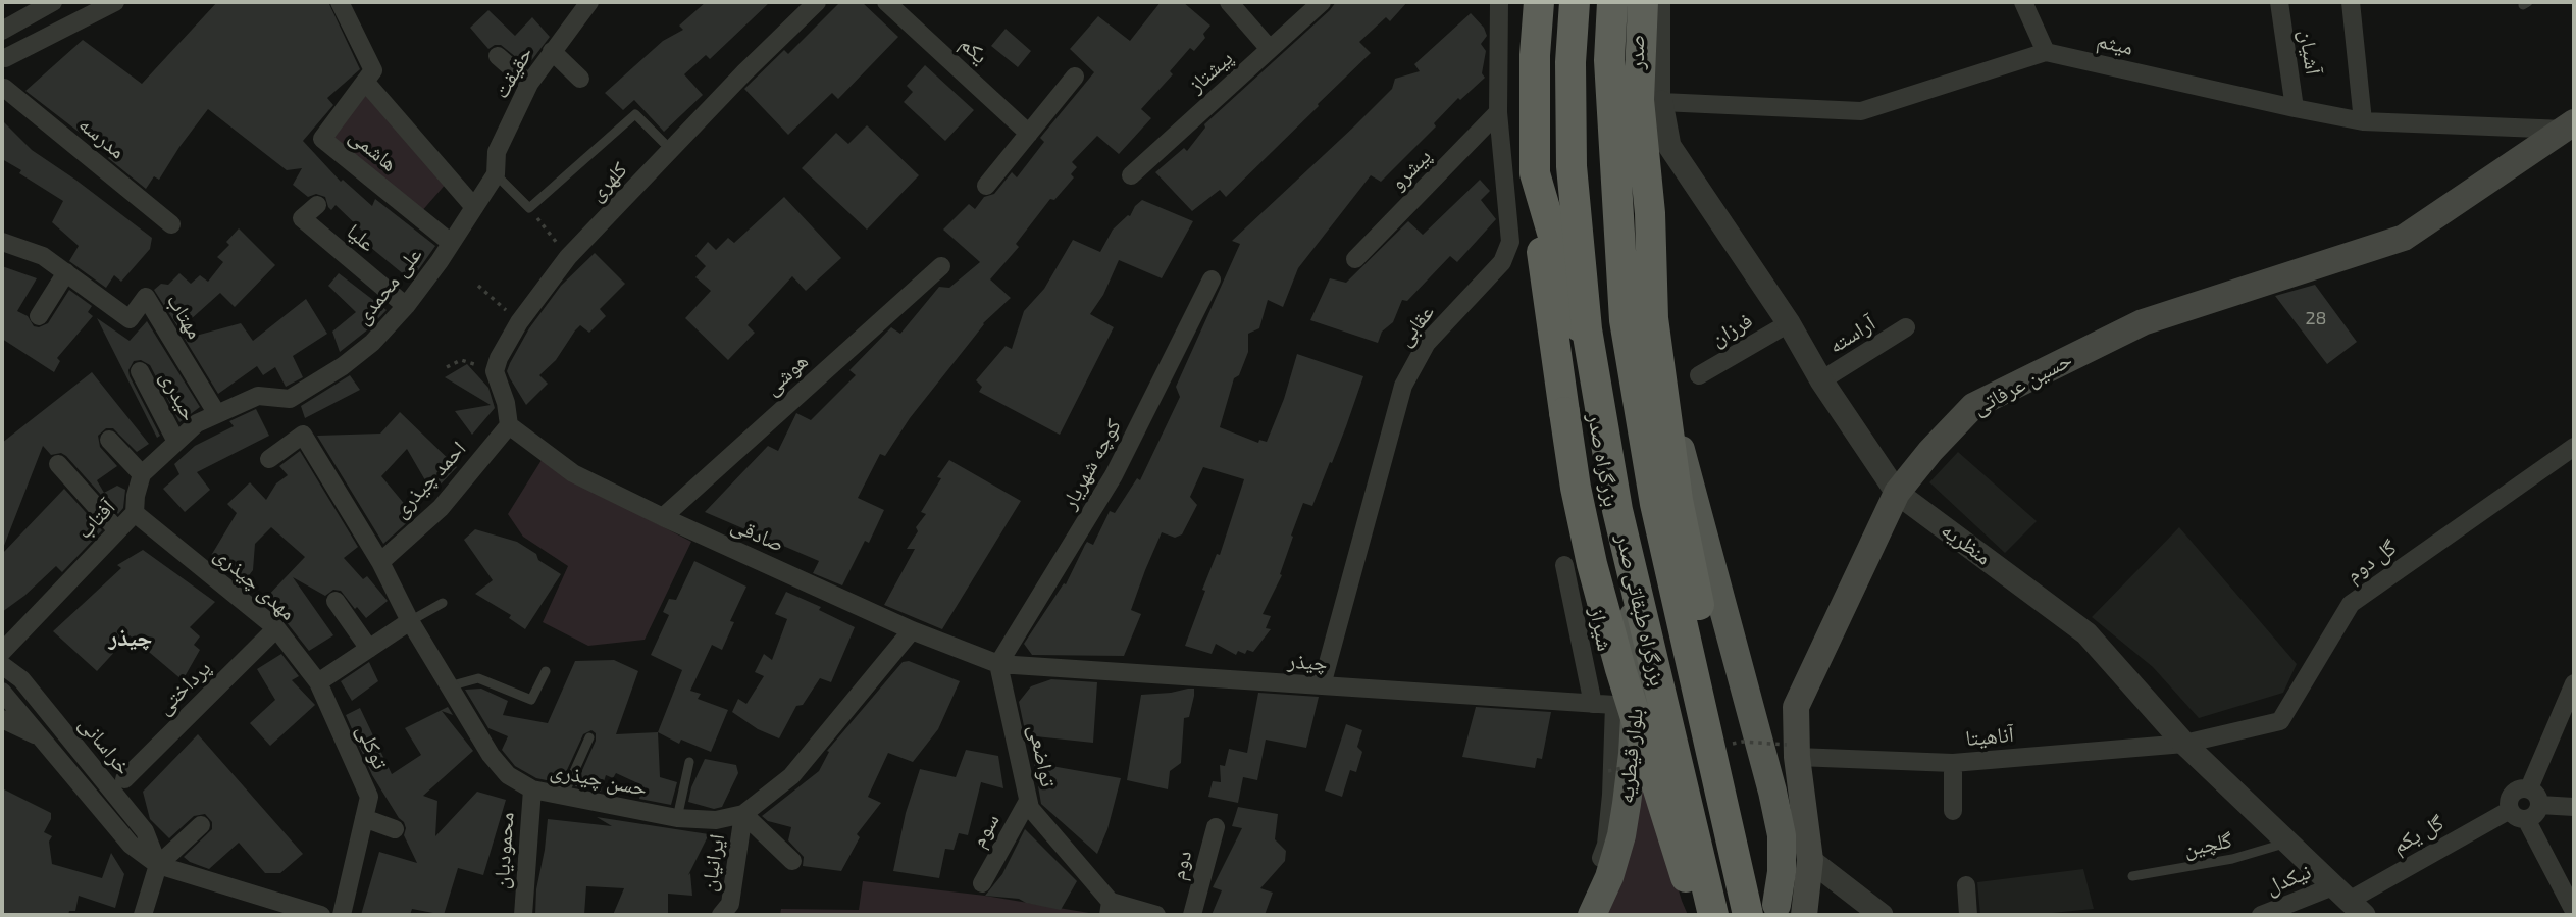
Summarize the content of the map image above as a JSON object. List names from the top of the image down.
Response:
{
  "streets": {
    "highway": ["بزرگراه صدر", "بزرگراه طبقاتی صدر"],
    "main road": ["حسین عرفاتی", "بلوار قیطریه"],
    "street": [
      "میثم",
      "یکم",
      "صدر",
      "آشیان",
      "پیشتاز",
      "حقیقت",
      "مدرسه",
      "هاشمی",
      "پیشرو",
      "کلهری",
      "علیا",
      "علی محمدی",
      "مهتاب",
      "عقابی",
      "فرزان",
      "آراسته",
      "هوشی",
      "حیدری",
      "کوچه شهریار",
      "احمد چیذری",
      "آفتاب",
      "صادقی",
      "منظریه",
      "گل دوم",
      "مهدی چیذری",
      "شیراز",
      "چیذر",
      "پرداختی",
      "آناهیتا",
      "خراسانی",
      "توکلی",
      "تواضعی",
      "حسن چیذری",
      "سوم",
      "گل یکم",
      "محمودیان",
      "ایرانیان",
      "دوم",
      "نیکدل"
    ],
    "lane": ["گلچین"]
  },
  "crossings": [
    ["میثم", "آشیان"],
    ["میثم", "حسین عرفاتی"],
    ["صدر", "منظریه"],
    ["حقیقت", "علی محمدی"],
    ["هاشمی", "علی محمدی"],
    ["پیشرو", "عقابی"],
    ["علیا", "علی محمدی"],
    ["علی محمدی", "مهتاب"],
    ["عقابی", "چیذر"],
    ["فرزان", "منظریه"],
    ["آراسته", "منظریه"],
    ["هوشی", "صادقی"],
    ["حسین عرفاتی", "منظریه"],
    ["حسین عرفاتی", "آناهیتا"],
    ["بزرگراه صدر", "بزرگراه طبقاتی صدر"],
    ["بزرگراه صدر", "بلوار قیطریه"],
    ["کوچه شهریار", "صادقی"],
    ["کوچه شهریار", "چیذر"],
    ["کوچه شهریار", "تواضعی"],
    ["احمد چیذری", "صادقی"],
    ["احمد چیذری", "حسن چیذری"],
    ["آفتاب", "مهدی چیذری"],
    ["صادقی", "چیذر"],
    ["صادقی", "تواضعی"],
    ["صادقی", "حسن چیذری"],
    ["منظریه", "گل دوم"],
    ["منظریه", "آناهیتا"],
    ["منظریه", "گل یکم"],
    ["منظریه", "گلچین"],
    ["منظریه", "نیکدل"],
    ["گل دوم", "آناهیتا"],
    ["مهدی چیذری", "پرداختی"],
    ["مهدی چیذری", "توکلی"],
    ["شیراز", "چیذر"],
    ["چیذر", "تواضعی"],
    ["تواضعی", "سوم"],
    ["حسن چیذری", "محمودیان"],
    ["حسن چیذری", "ایرانیان"],
    ["گل یکم", "نیکدل"]
  ],
  "districts": ["چیذر"],
  "house_numbers": ["28"]
}
